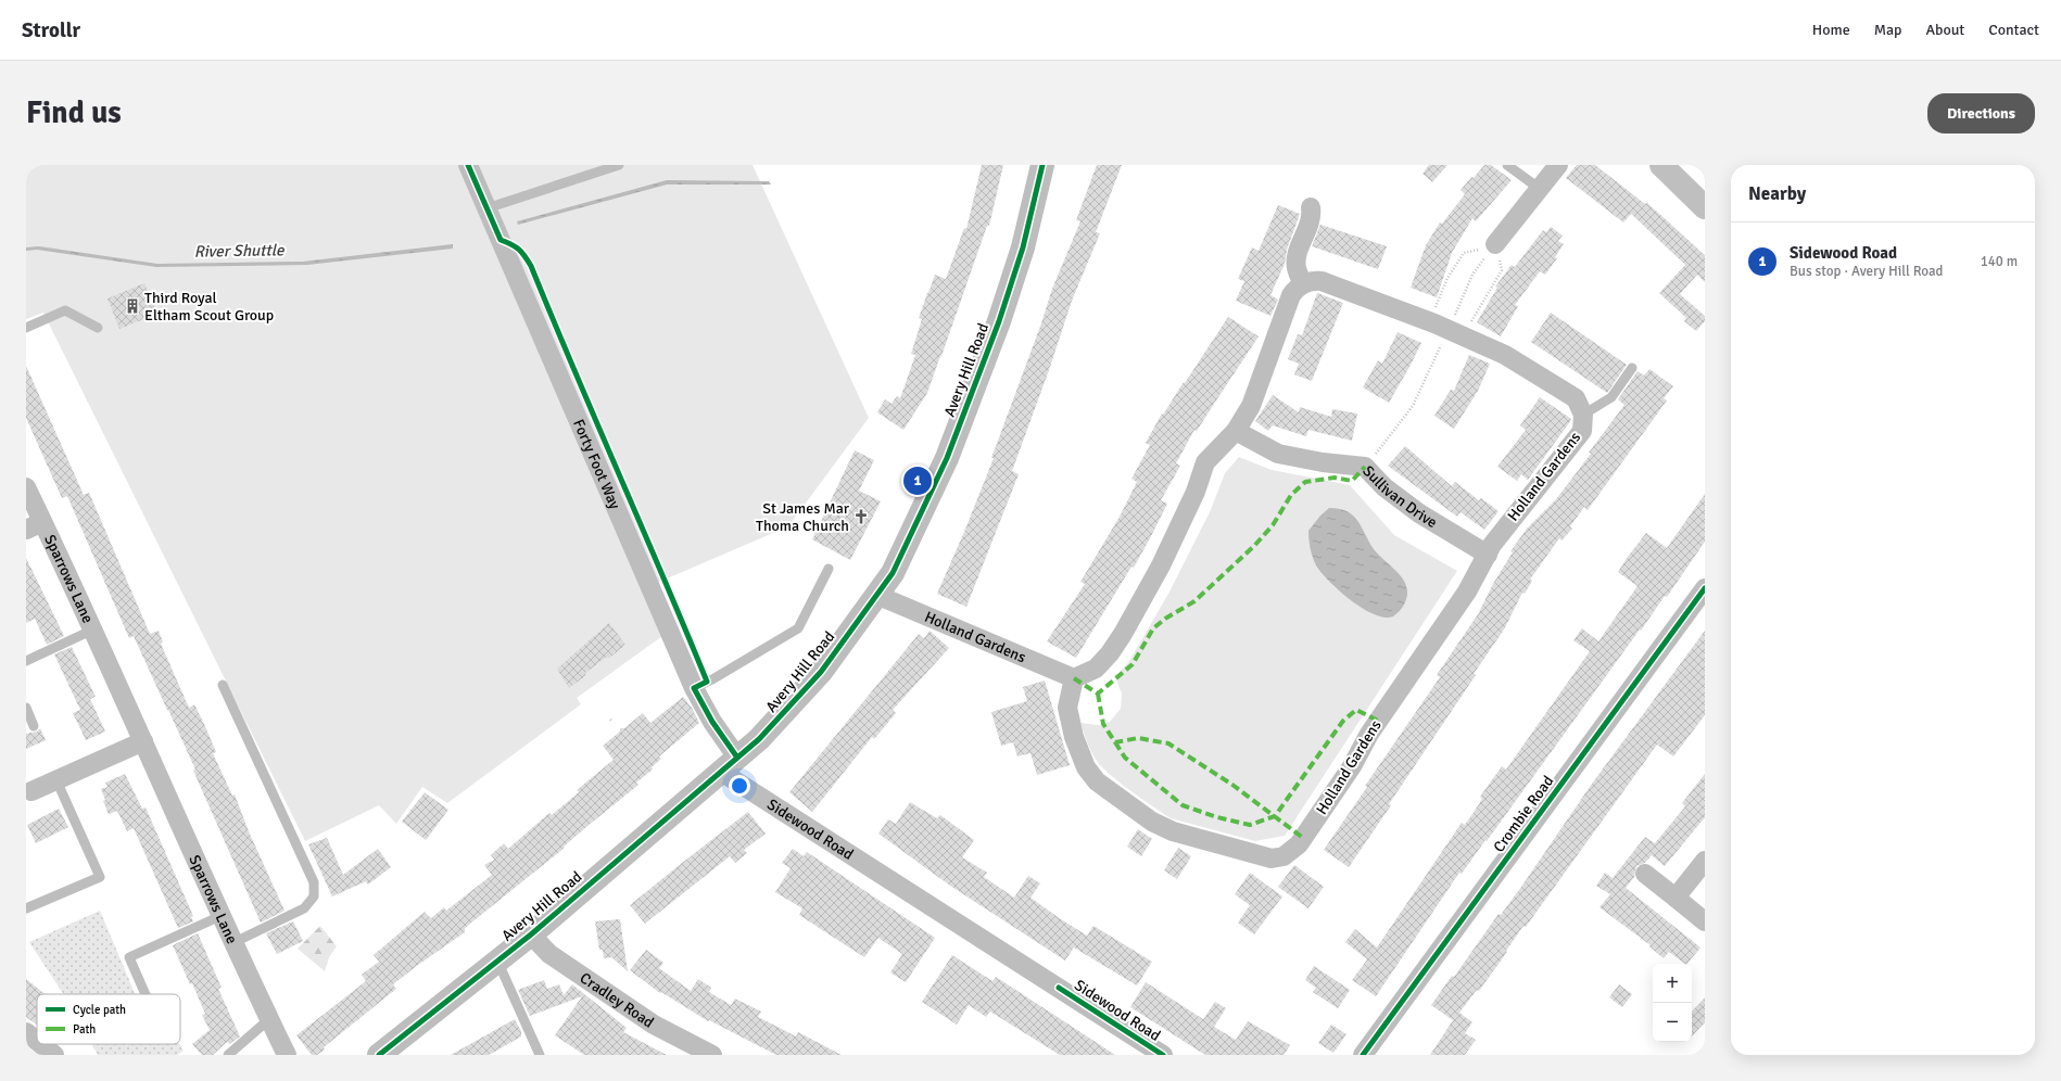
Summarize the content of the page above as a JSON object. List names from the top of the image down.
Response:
{
  "streets": {
    "street": [
      "Avery Hill Road",
      "Forty Foot Way",
      "Holland Gardens",
      "Sullivan Drive",
      "Sparrows Lane",
      "Crombie Road",
      "Sidewood Road",
      "Cradley Road"
    ]
  },
  "crossings": [
    ["Avery Hill Road", "Forty Foot Way"],
    ["Avery Hill Road", "Holland Gardens"],
    ["Avery Hill Road", "Sidewood Road"],
    ["Avery Hill Road", "Cradley Road"],
    ["Forty Foot Way", "Sidewood Road"],
    ["Holland Gardens", "Sullivan Drive"]
  ],
  "water": ["River Shuttle"],
  "places": {
    "building": ["Third Royal Eltham Scout Group"],
    "church": ["St James Mar Thoma Church"]
  },
  "legend": ["Cycle path", "Path"],
  "page": {
    "header": "Strollr",
    "nav": [
      "Home",
      "Map",
      "About",
      "Contact"
    ],
    "buttons": "Directions",
    "title": "Find us",
    "heading": "Nearby",
    "list": [
      {
        "mark": "1",
        "name": "Sidewood Road",
        "note": "Bus stop · Avery Hill Road",
        "value": "140 m"
      }
    ],
    "pins": "1",
    "map_buttons": ["+", "−"]
  }
}
